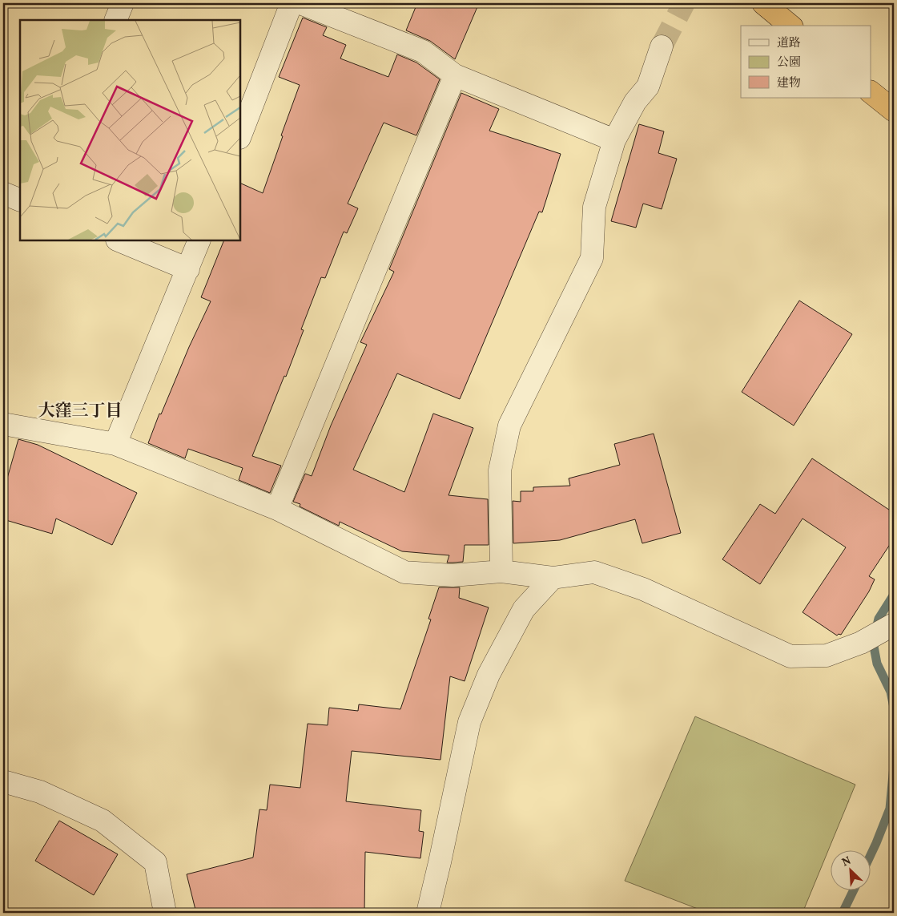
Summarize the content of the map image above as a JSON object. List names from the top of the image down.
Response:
{
  "districts": ["大窪三丁目"],
  "legend": ["道路", "公園", "建物"],
  "north": "top left"
}
